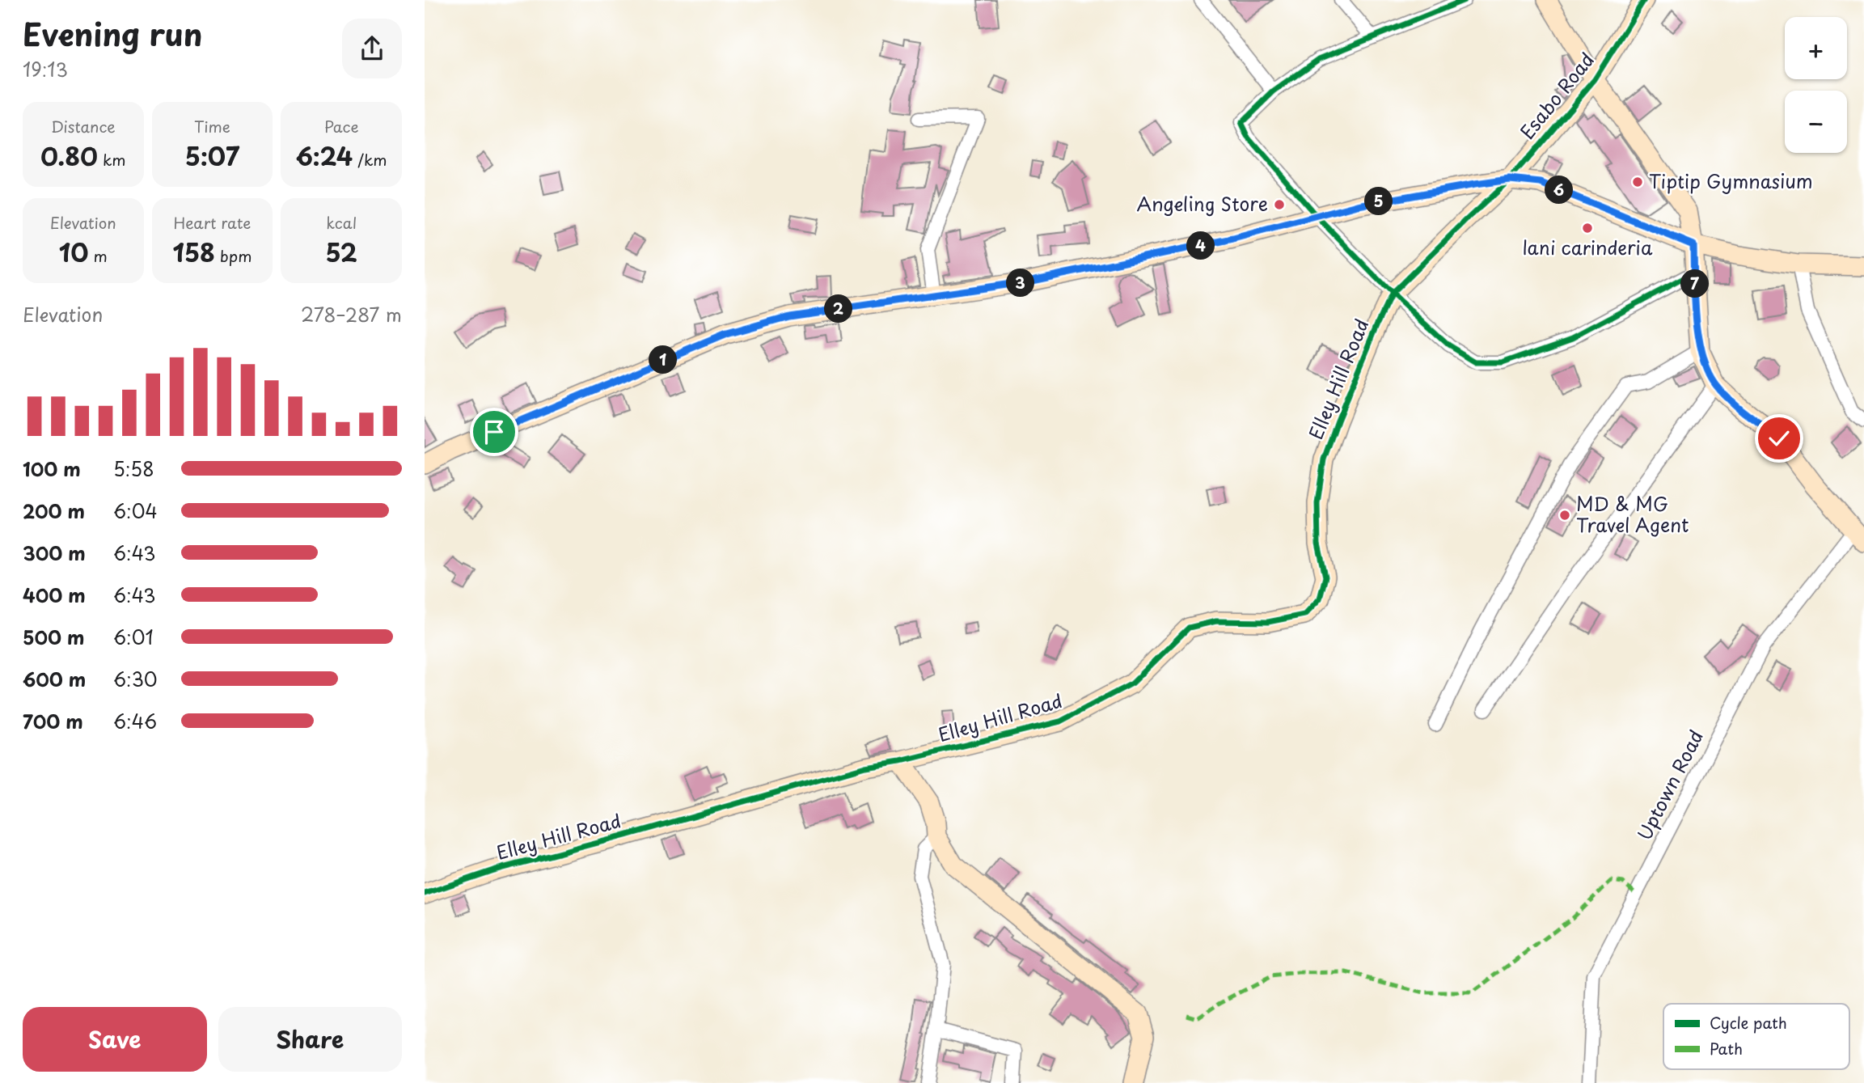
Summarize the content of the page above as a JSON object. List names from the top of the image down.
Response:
{
  "streets": {
    "street": ["Esabo Road", "Elley Hill Road", "Uptown Road"]
  },
  "crossings": [
    ["Esabo Road", "Elley Hill Road"]
  ],
  "places": [
    "Tiptip Gymnasium",
    "Angeling Store",
    "lani carinderia",
    "MD & MG Travel Agent"
  ],
  "legend": ["Cycle path", "Path"],
  "page": {
    "heading": ["Evening run", "19:13"],
    "map_buttons": ["+", "−"],
    "stats": [
      ["Distance", "0.80 km"],
      ["Time", "5:07"],
      ["Pace", "6:24 /km"],
      ["Elevation", "10 m"],
      ["Heart rate", "158 bpm"],
      ["kcal", "52"]
    ],
    "pins": [
      "6",
      "5",
      "4",
      "3",
      "7",
      "2",
      "1"
    ],
    "chart": ["Elevation", "278–287 m"],
    "list": [
      {
        "name": "100 m",
        "note": "5:58"
      },
      {
        "name": "200 m",
        "note": "6:04"
      },
      {
        "name": "300 m",
        "note": "6:43"
      },
      {
        "name": "400 m",
        "note": "6:43"
      },
      {
        "name": "500 m",
        "note": "6:01"
      },
      {
        "name": "600 m",
        "note": "6:30"
      },
      {
        "name": "700 m",
        "note": "6:46"
      }
    ],
    "buttons": ["Save", "Share"]
  }
}
